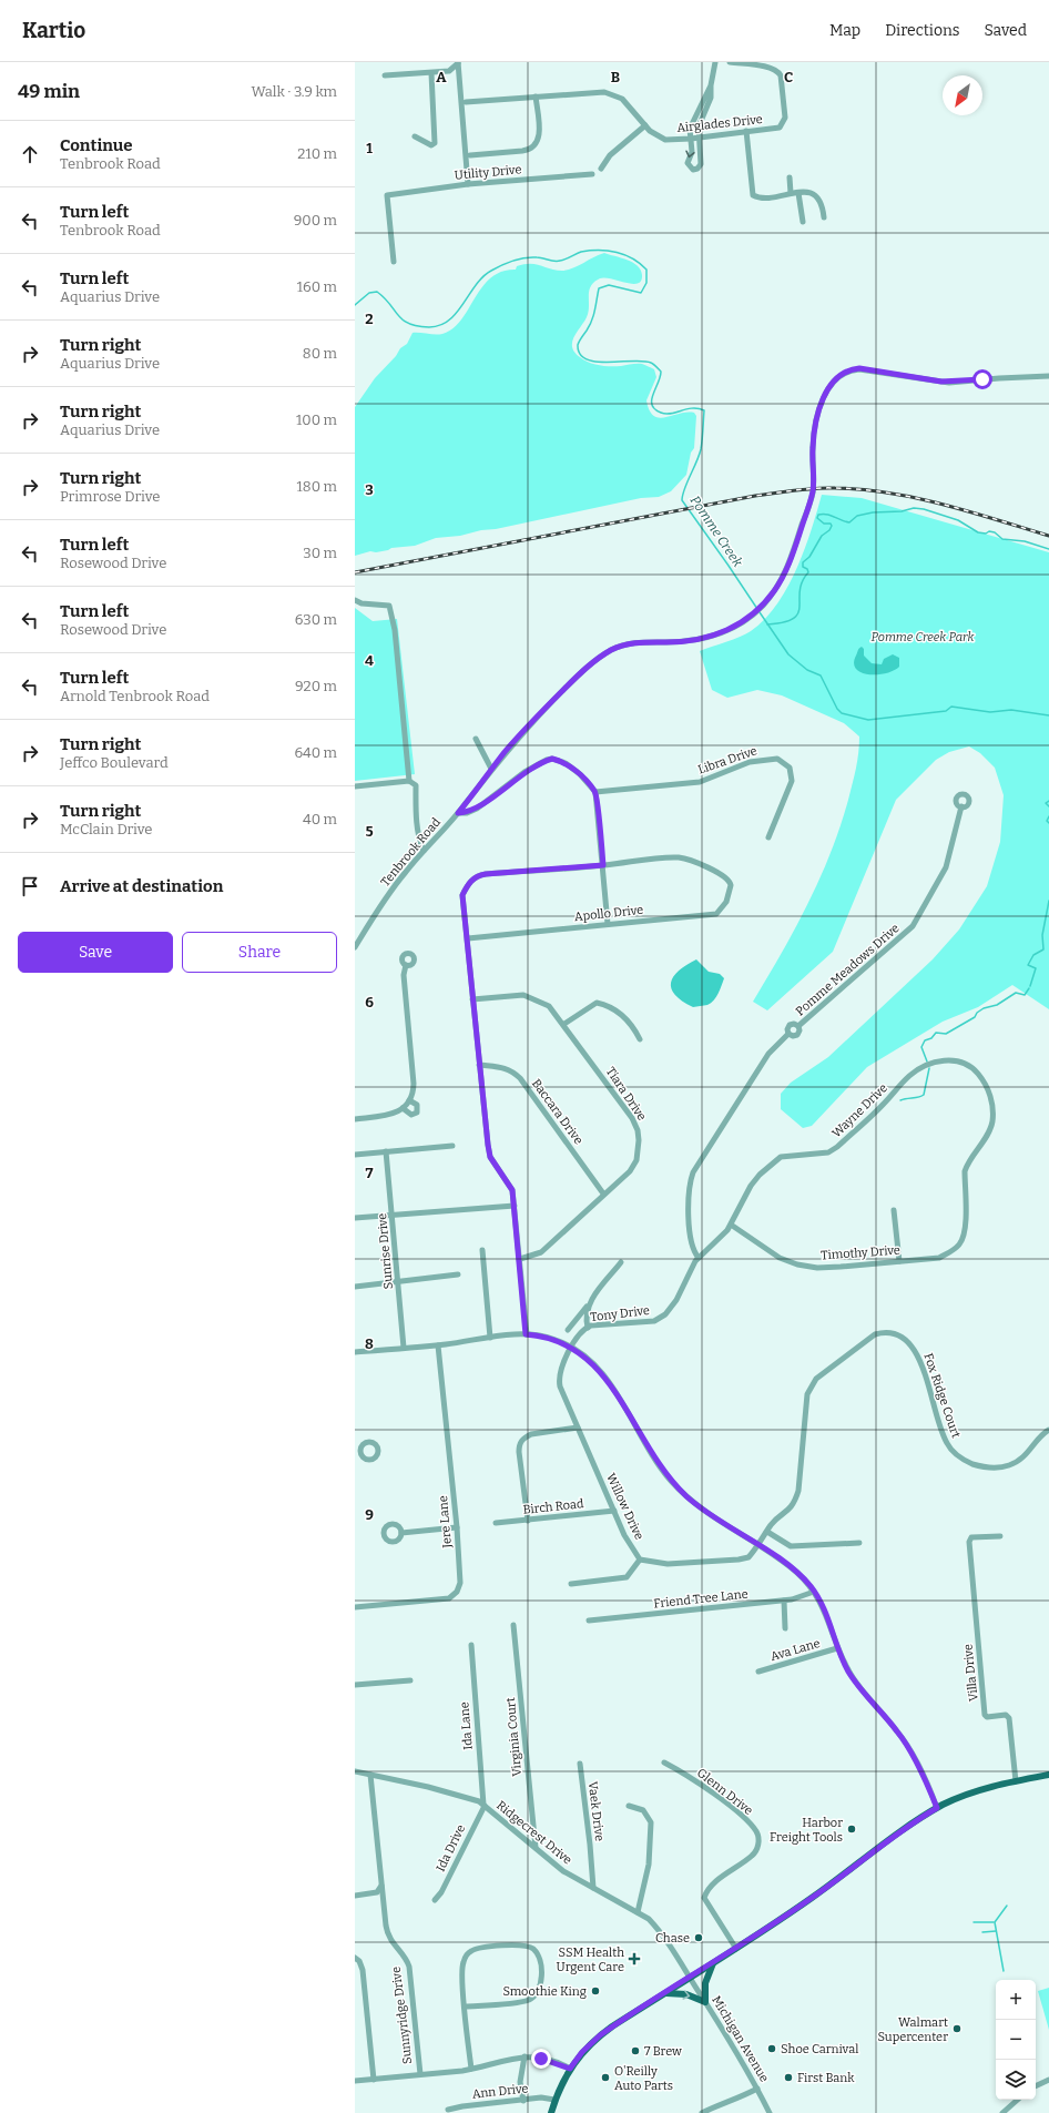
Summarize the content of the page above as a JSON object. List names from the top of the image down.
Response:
{
  "streets": {
    "street": [
      "Airglades Drive",
      "Utility Drive",
      "Libra Drive",
      "Tenbrook Road",
      "Apollo Drive",
      "Pomme Meadows Drive",
      "Tiara Drive",
      "Wayne Drive",
      "Baccara Drive",
      "Sunrise Drive",
      "Timothy Drive",
      "Tony Drive",
      "Fox Ridge Court",
      "Birch Road",
      "Willow Drive",
      "Jere Lane",
      "Friend Tree Lane",
      "Ava Lane",
      "Villa Drive",
      "Ida Lane",
      "Virginia Court",
      "Glenn Drive",
      "Vaek Drive",
      "Ridgecrest Drive",
      "Ida Drive",
      "Sunnyridge Drive",
      "Michigan Avenue",
      "Ann Drive"
    ]
  },
  "crossings": [
    ["Pomme Meadows Drive", "Wayne Drive"],
    ["Pomme Meadows Drive", "Tony Drive"],
    ["Tiara Drive", "Baccara Drive"],
    ["Wayne Drive", "Timothy Drive"],
    ["Wayne Drive", "Tony Drive"],
    ["Tony Drive", "Willow Drive"],
    ["Birch Road", "Willow Drive"],
    ["Ida Lane", "Ridgecrest Drive"],
    ["Ida Lane", "Ida Drive"],
    ["Virginia Court", "Ridgecrest Drive"],
    ["Vaek Drive", "Ridgecrest Drive"],
    ["Ridgecrest Drive", "Ida Drive"],
    ["Ridgecrest Drive", "Sunnyridge Drive"],
    ["Ridgecrest Drive", "Michigan Avenue"]
  ],
  "water": ["Pomme Creek"],
  "parks": ["Pomme Creek Park"],
  "places": {
    "other": [
      "Harbor Freight Tools",
      "Chase",
      "Smoothie King",
      "Walmart Supercenter",
      "Shoe Carnival",
      "7 Brew",
      "O'Reilly Auto Parts",
      "First Bank"
    ],
    "health": ["SSM Health Urgent Care"]
  },
  "north": "bottom left",
  "page": {
    "header": "Kartio",
    "nav": ["Map", "Directions", "Saved"],
    "heading": ["49 min", "Walk · 3.9 km"],
    "list": [
      ["Continue", "Tenbrook Road", "210 m"],
      ["Turn left", "Tenbrook Road", "900 m"],
      ["Turn left", "Aquarius Drive", "160 m"],
      ["Turn right", "Aquarius Drive", "80 m"],
      ["Turn right", "Aquarius Drive", "100 m"],
      ["Turn right", "Primrose Drive", "180 m"],
      ["Turn left", "Rosewood Drive", "30 m"],
      ["Turn left", "Rosewood Drive", "630 m"],
      ["Turn left", "Arnold Tenbrook Road", "920 m"],
      ["Turn right", "Jeffco Boulevard", "640 m"],
      ["Turn right", "McClain Drive", "40 m"],
      "Arrive at destination"
    ],
    "buttons": ["Save", "Share"],
    "map_buttons": ["+", "−"]
  },
  "grid": {
    "columns": ["A", "B", "C"],
    "rows": [
      "1",
      "2",
      "3",
      "4",
      "5",
      "6",
      "7",
      "8",
      "9"
    ]
  }
}
